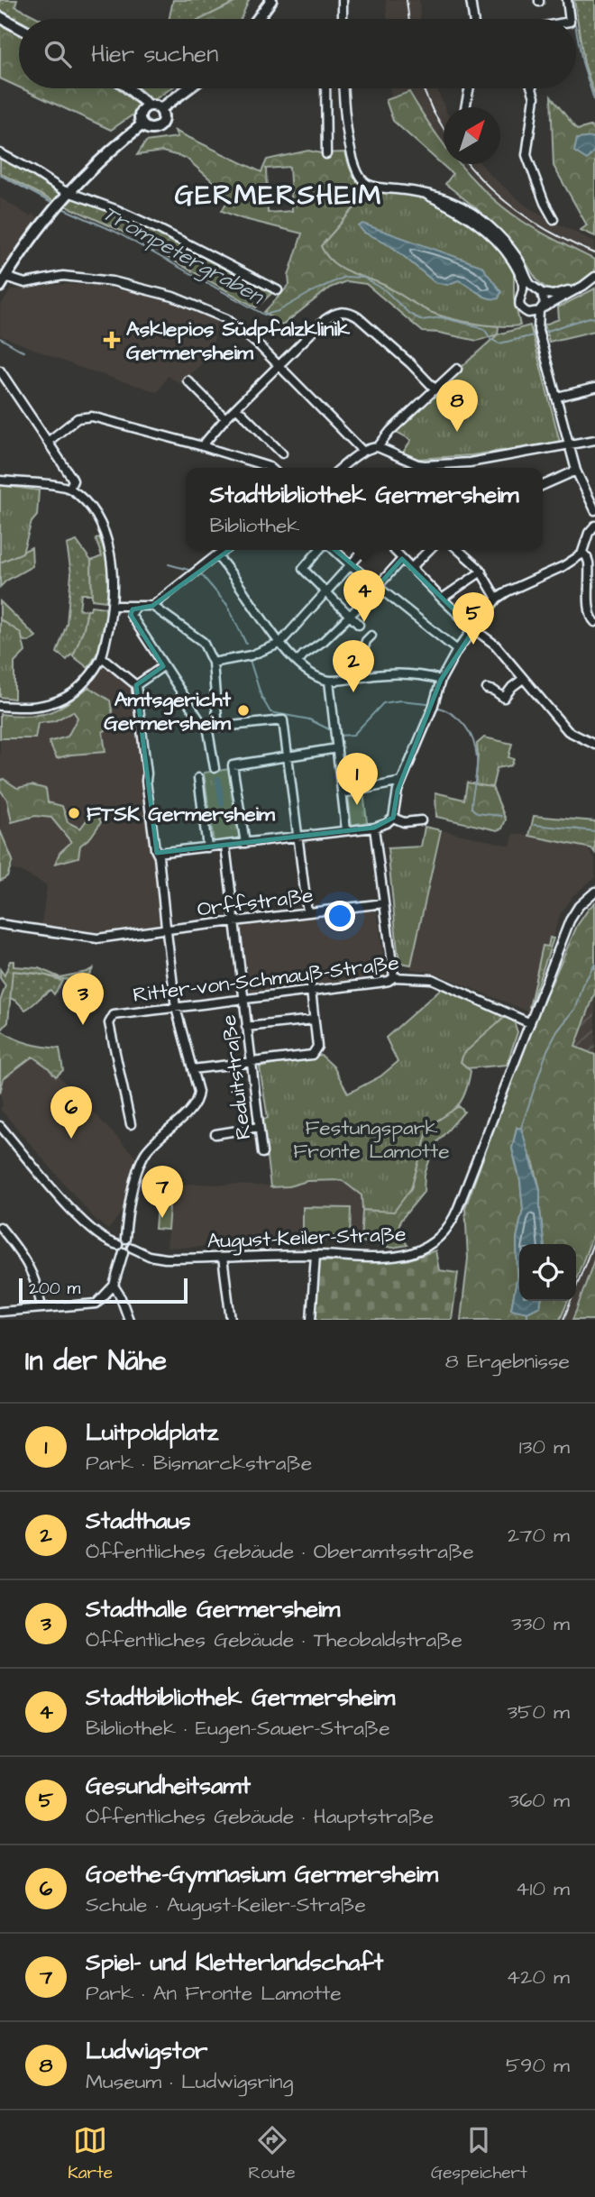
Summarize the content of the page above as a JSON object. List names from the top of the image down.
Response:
{
  "streets": {
    "street": [
      "Orffstraße",
      "Ritter-von-Schmauß-Straße",
      "Reduitstraße",
      "August-Keiler-Straße"
    ]
  },
  "crossings": [
    ["Orffstraße", "Reduitstraße"],
    ["Ritter-von-Schmauß-Straße", "Reduitstraße"],
    ["Ritter-von-Schmauß-Straße", "August-Keiler-Straße"]
  ],
  "districts": ["GERMERSHEIM"],
  "water": ["Trompetergraben"],
  "parks": ["Festungspark Fronte Lamotte"],
  "places": {
    "health": ["Asklepios Südpfalzklinik Germersheim"],
    "other": ["Amtsgericht Germersheim", "FTSK Germersheim"]
  },
  "scale_bar": "200 m",
  "north": "top right",
  "page": {
    "search": "Hier suchen",
    "pins": [
      "8",
      "4",
      "5",
      "2",
      "1",
      "3",
      "6",
      "7"
    ],
    "popup": ["Stadtbibliothek Germersheim", "Bibliothek"],
    "scale": "200 m",
    "heading": ["In der Nähe", "8 Ergebnisse"],
    "list": [
      {
        "mark": "1",
        "name": "Luitpoldplatz",
        "note": "Park · Bismarckstraße",
        "value": "130 m"
      },
      {
        "mark": "2",
        "name": "Stadthaus",
        "note": "Öffentliches Gebäude · Oberamtsstraße",
        "value": "270 m"
      },
      {
        "mark": "3",
        "name": "Stadthalle Germersheim",
        "note": "Öffentliches Gebäude · Theobaldstraße",
        "value": "330 m"
      },
      {
        "mark": "4",
        "name": "Stadtbibliothek Germersheim",
        "note": "Bibliothek · Eugen-Sauer-Straße",
        "value": "350 m"
      },
      {
        "mark": "5",
        "name": "Gesundheitsamt",
        "note": "Öffentliches Gebäude · Hauptstraße",
        "value": "360 m"
      },
      {
        "mark": "6",
        "name": "Goethe-Gymnasium Germersheim",
        "note": "Schule · August-Keiler-Straße",
        "value": "410 m"
      },
      {
        "mark": "7",
        "name": "Spiel- und Kletterlandschaft",
        "note": "Park · An Fronte Lamotte",
        "value": "420 m"
      },
      {
        "mark": "8",
        "name": "Ludwigstor",
        "note": "Museum · Ludwigsring",
        "value": "590 m"
      }
    ],
    "nav": ["Karte", "Route", "Gespeichert"]
  }
}
